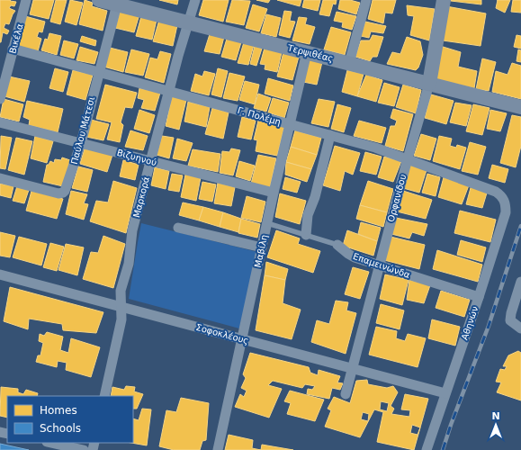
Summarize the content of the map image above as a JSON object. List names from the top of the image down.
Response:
{
  "streets": {
    "street": [
      "Βικέλα",
      "Τερψιθέας",
      "Γ. Πολέμη",
      "Παύλου Μάτεσι",
      "Βιζυηνού",
      "Μαρκορά",
      "Ορφανίδου",
      "Μαβίλη",
      "Επαμεινώνδα",
      "Αθηνών",
      "Σοφοκλέους"
    ]
  },
  "crossings": [
    ["Βικέλα", "Γ. Πολέμη"],
    ["Τερψιθέας", "Παύλου Μάτεσι"],
    ["Τερψιθέας", "Μαρκορά"],
    ["Τερψιθέας", "Ορφανίδου"],
    ["Τερψιθέας", "Μαβίλη"],
    ["Γ. Πολέμη", "Παύλου Μάτεσι"],
    ["Γ. Πολέμη", "Μαρκορά"],
    ["Γ. Πολέμη", "Ορφανίδου"],
    ["Γ. Πολέμη", "Μαβίλη"],
    ["Γ. Πολέμη", "Αθηνών"],
    ["Παύλου Μάτεσι", "Βιζυηνού"],
    ["Βιζυηνού", "Μαρκορά"],
    ["Βιζυηνού", "Μαβίλη"],
    ["Μαρκορά", "Σοφοκλέους"],
    ["Ορφανίδου", "Επαμεινώνδα"],
    ["Ορφανίδου", "Σοφοκλέους"],
    ["Μαβίλη", "Επαμεινώνδα"],
    ["Μαβίλη", "Σοφοκλέους"],
    ["Επαμεινώνδα", "Αθηνών"],
    ["Αθηνών", "Σοφοκλέους"]
  ],
  "legend": ["Homes", "Schools"],
  "north": "top"
}
